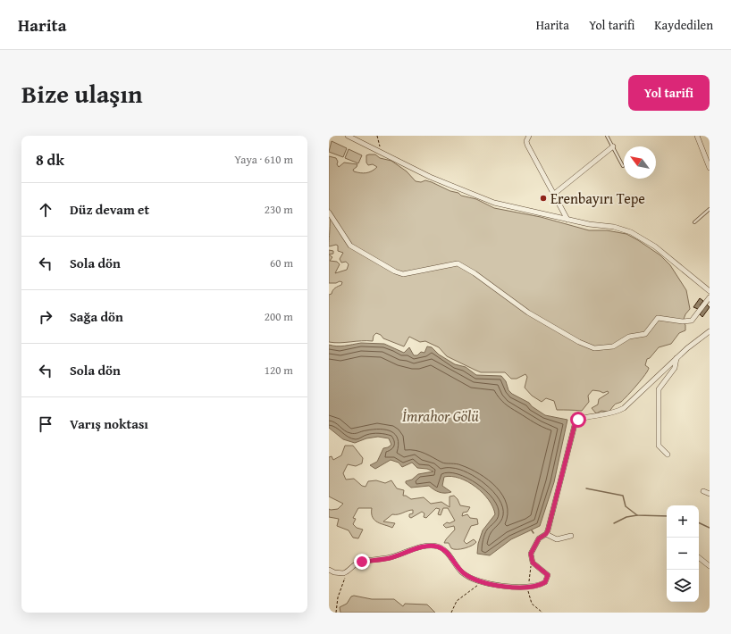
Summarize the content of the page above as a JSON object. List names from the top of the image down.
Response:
{
  "water": ["İmrahor Gölü"],
  "places": ["Erenbayırı Tepe"],
  "north": "top left",
  "page": {
    "header": "Harita",
    "nav": ["Harita", "Yol tarifi", "Kaydedilen"],
    "title": "Bize ulaşın",
    "buttons": "Yol tarifi",
    "heading": ["8 dk", "Yaya · 610 m"],
    "list": [
      ["Düz devam et", "230 m"],
      ["Sola dön", "60 m"],
      ["Sağa dön", "200 m"],
      ["Sola dön", "120 m"],
      "Varış noktası"
    ],
    "map_buttons": ["+", "−"]
  }
}
